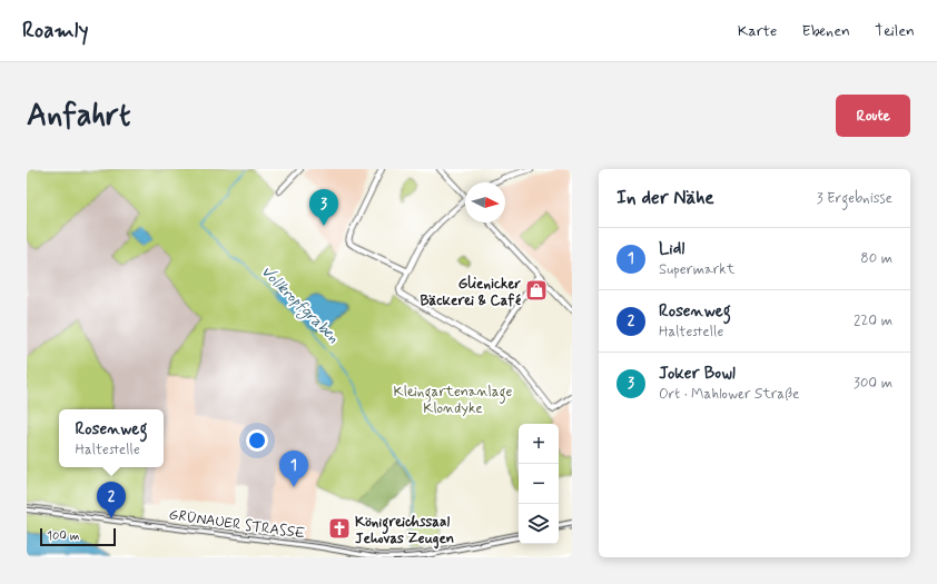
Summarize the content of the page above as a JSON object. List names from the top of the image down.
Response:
{
  "streets": {
    "main road": ["GRÜNAUER STRASSE"]
  },
  "water": ["Vollkropfgraben"],
  "parks": ["Kleingartenanlage Klondyke"],
  "places": {
    "shop": ["Glienicker Bäckerei & Café"],
    "church": ["Königreichssaal Jehovas Zeugen"]
  },
  "scale_bar": "100 m",
  "north": "right",
  "page": {
    "header": "Roamly",
    "nav": ["Karte", "Ebenen", "Teilen"],
    "buttons": "Route",
    "title": "Anfahrt",
    "heading": ["In der Nähe", "3 Ergebnisse"],
    "pins": ["3", "1", "2"],
    "list": [
      {
        "mark": "1",
        "name": "Lidl",
        "note": "Supermarkt",
        "value": "80 m"
      },
      {
        "mark": "2",
        "name": "Rosenweg",
        "note": "Haltestelle",
        "value": "220 m"
      },
      {
        "mark": "3",
        "name": "Joker Bowl",
        "note": "Ort · Mahlower Straße",
        "value": "300 m"
      }
    ],
    "popup": ["Rosenweg", "Haltestelle"],
    "map_buttons": ["+", "−"],
    "scale": "100 m"
  }
}
